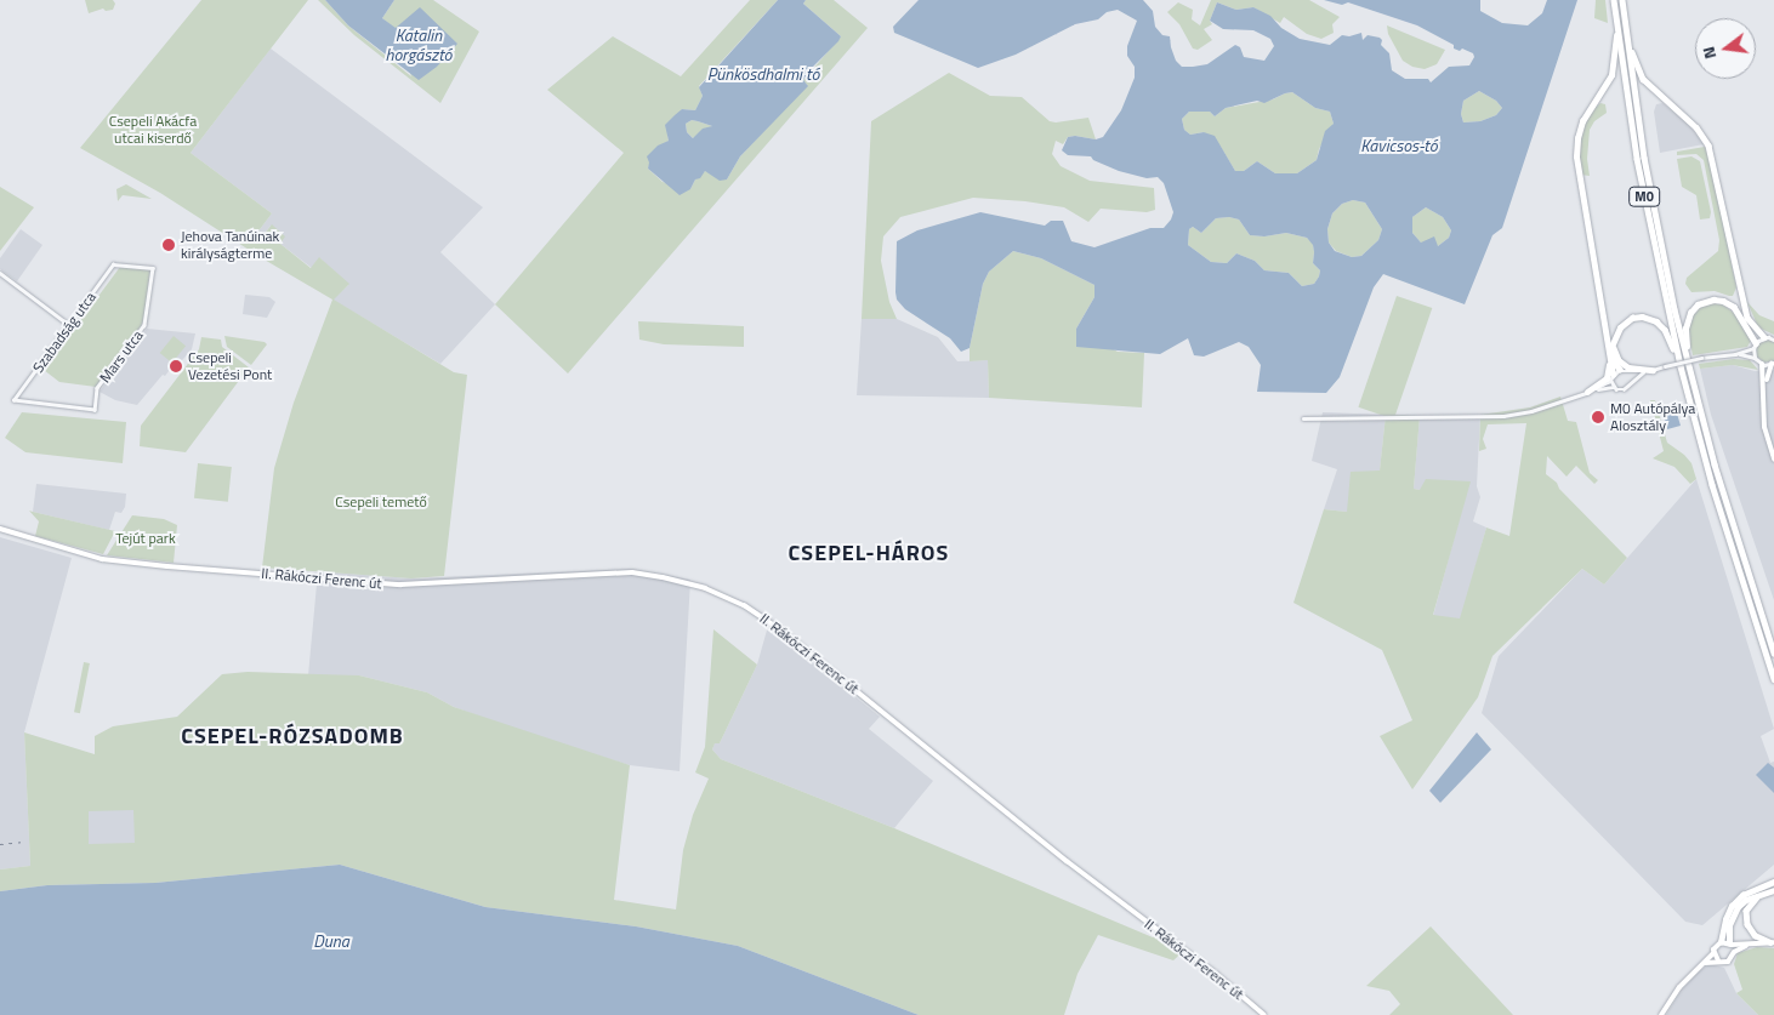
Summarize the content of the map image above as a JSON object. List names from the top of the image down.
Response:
{
  "streets": {
    "highway": ["M0"],
    "main road": ["II. Rákóczi Ferenc út"],
    "street": ["Szabadság utca", "Mars utca"]
  },
  "crossings": [
    ["Szabadság utca", "Mars utca"]
  ],
  "districts": ["CSEPEL-HÁROS", "CSEPEL-RÓZSADOMB"],
  "water": [
    "Katalin horgásztó",
    "Pünkösdhalmi tó",
    "Kavicsos-tó",
    "Duna"
  ],
  "parks": ["Csepeli Akácfa utcai kiserdő", "Csepeli temető", "Tejút park"],
  "places": ["Jehova Tanúinak királyságterme", "Csepeli Vezetési Pont", "M0 Autópálya Alosztály"],
  "north": "left"
}
